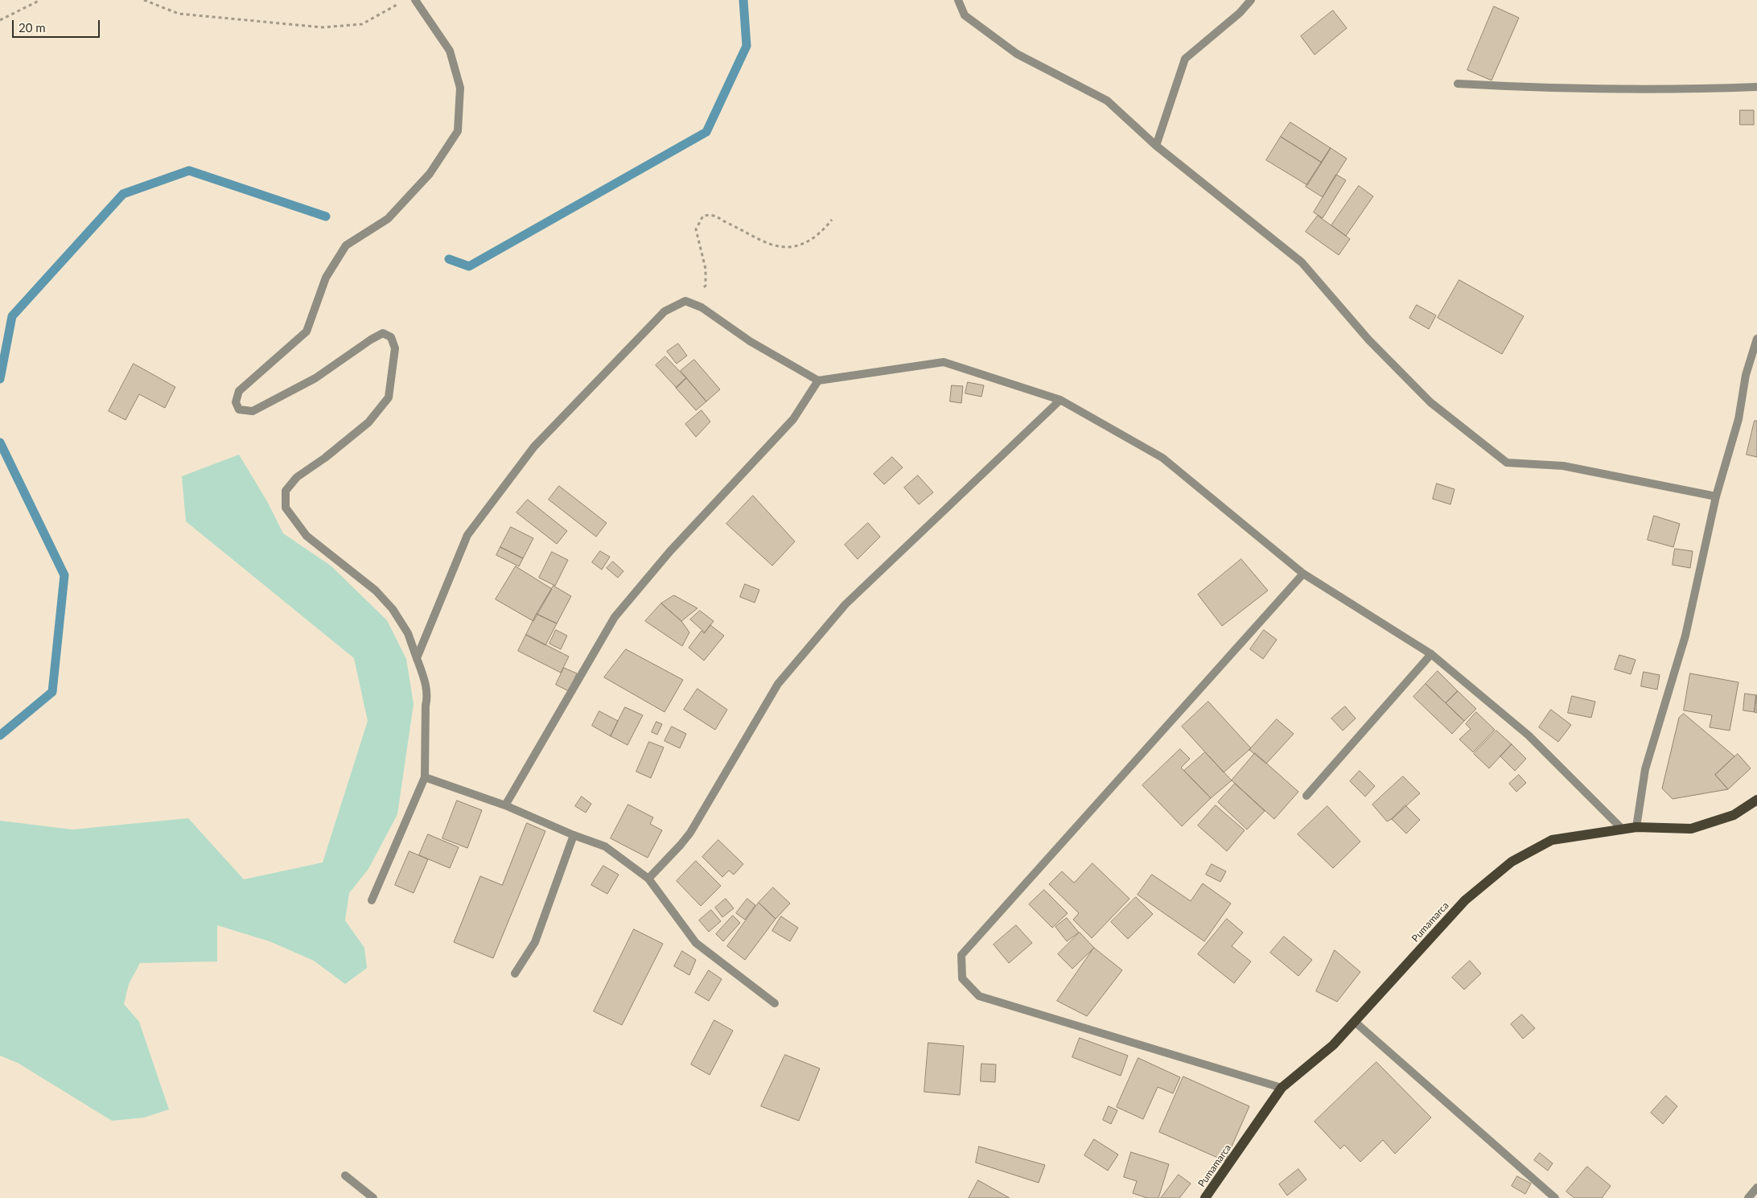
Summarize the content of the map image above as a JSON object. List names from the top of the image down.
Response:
{
  "streets": {
    "main road": ["Pumamarca"]
  },
  "scale_bar": "20 m"
}
